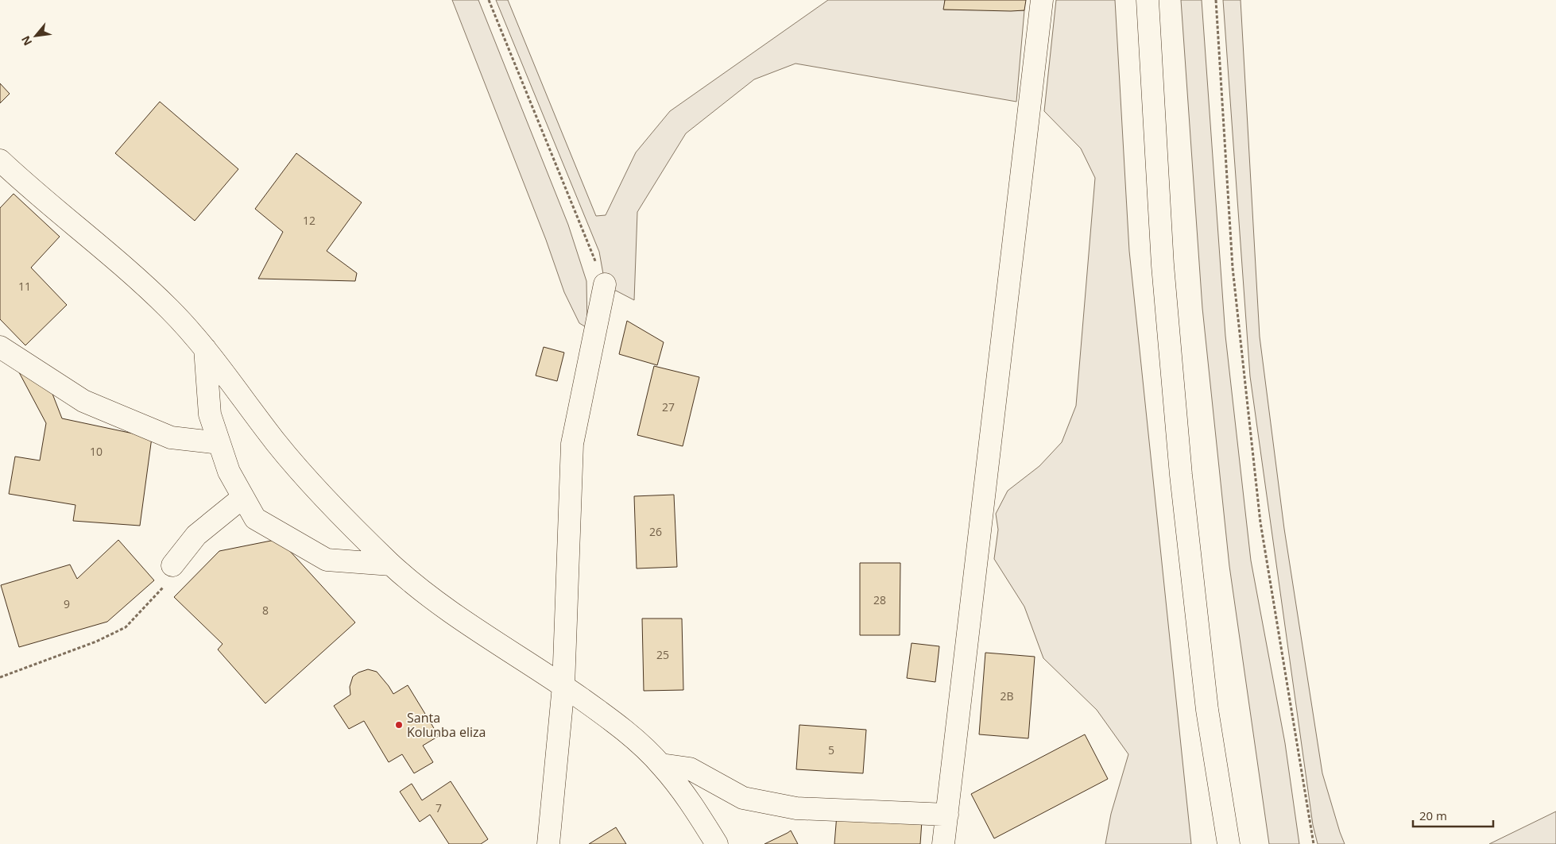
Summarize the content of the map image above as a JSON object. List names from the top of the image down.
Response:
{
  "places": ["Santa Kolunba eliza"],
  "house_numbers": [
    "12",
    "11",
    "27",
    "10",
    "26",
    "28",
    "9",
    "8",
    "25",
    "2B",
    "5",
    "7"
  ],
  "scale_bar": "20 m",
  "north": "bottom left"
}
